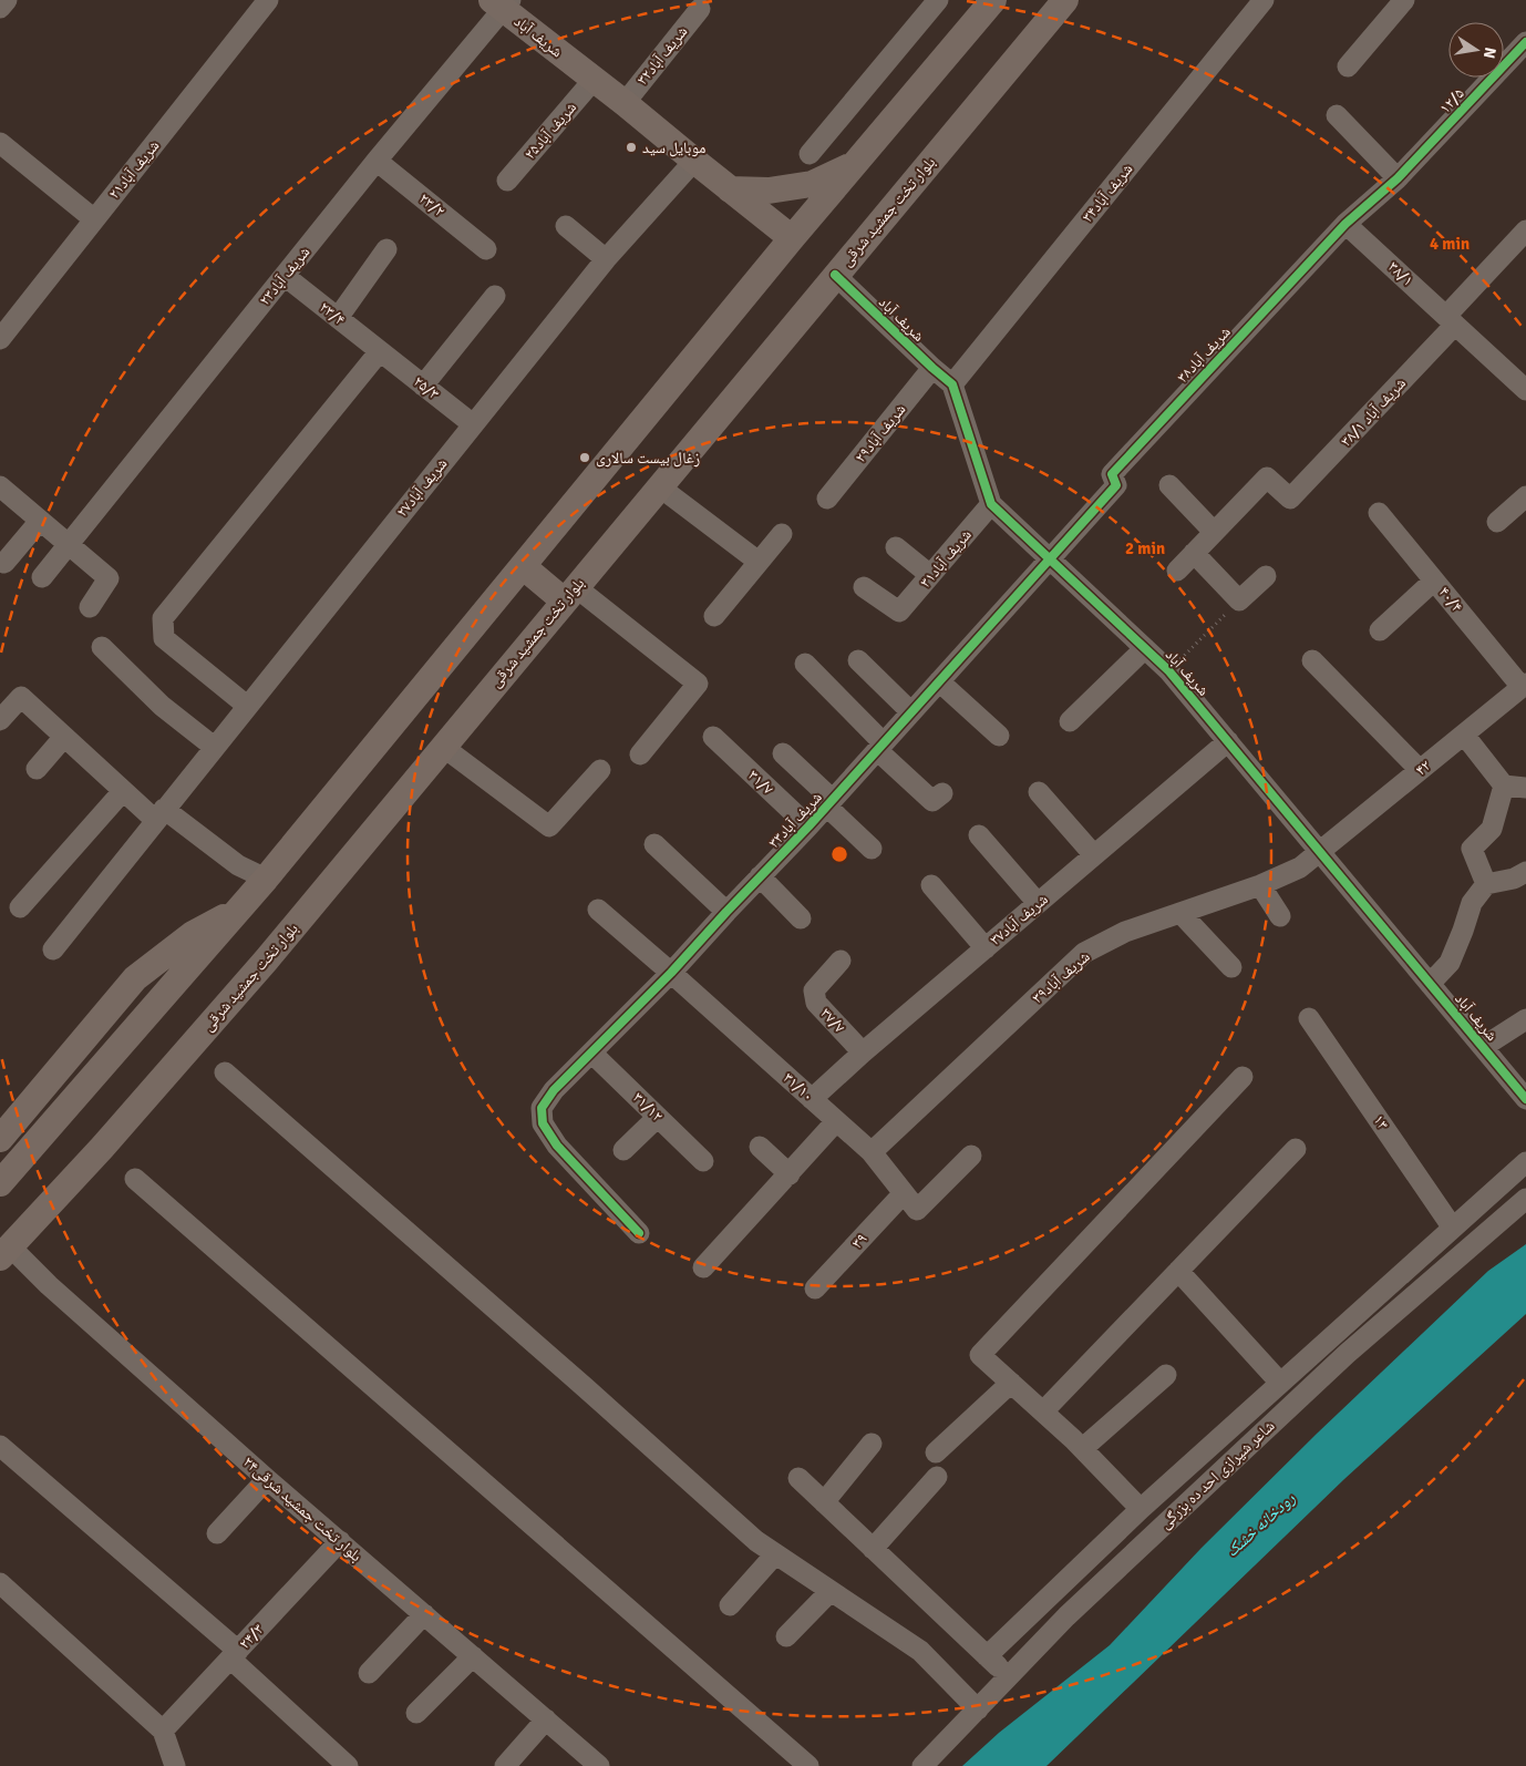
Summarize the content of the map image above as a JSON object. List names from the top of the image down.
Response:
{
  "streets": {
    "main road": ["شریف آباد", "بلوار تخت جمشید شرقی"],
    "street": [
      "شریف آباد۳۲",
      "۱۲/۵",
      "شریف آباد۲۵",
      "شریف آباد۲۱",
      "شریف آباد۳۴",
      "۲۳/۲",
      "۳۸/۱",
      "شریف آباد۲۳",
      "۲۳/۴",
      "شریف آباد۳۸",
      "۲۵/۳",
      "۳۸/۱ شریف آباد",
      "شریف آباد۲۹",
      "شریف آباد۲۷",
      "شریف آباد۳۱",
      "۴۰/۴",
      "۴۲",
      "۳۱/۷",
      "شریف آباد۳۳",
      "شریف آباد۳۷",
      "شریف آباد۳۹",
      "۳۷/۷",
      "۳۱/۱۰",
      "۳۱/۱۲",
      "۱۳",
      "۳۹",
      "شاعر شیرازی احد ده بزرگی",
      "بلوار تخت جمشید شرقی۲۴",
      "۲۴/۳"
    ]
  },
  "crossings": [
    ["شریف آباد", "شریف آباد۳۲"],
    ["شریف آباد", "شریف آباد۲۵"],
    ["شریف آباد", "شریف آباد۳۴"],
    ["شریف آباد", "بلوار تخت جمشید شرقی"],
    ["شریف آباد", "شریف آباد۲۳"],
    ["شریف آباد", "شریف آباد۳۸"],
    ["شریف آباد", "شریف آباد۲۹"],
    ["شریف آباد", "شریف آباد۲۷"],
    ["شریف آباد", "شریف آباد۳۱"],
    ["شریف آباد", "۴۲"],
    ["شریف آباد", "شریف آباد۳۳"],
    ["شریف آباد", "شریف آباد۳۷"],
    ["شریف آباد", "شریف آباد۳۹"],
    ["۱۲/۵", "شریف آباد۳۸"],
    ["۲۳/۲", "شریف آباد۲۳"],
    ["بلوار تخت جمشید شرقی", "بلوار تخت جمشید شرقی۲۴"],
    ["۳۸/۱", "شریف آباد۳۸"],
    ["۳۸/۱", "۳۸/۱ شریف آباد"],
    ["شریف آباد۲۳", "۲۳/۴"],
    ["۲۳/۴", "۲۵/۳"],
    ["شریف آباد۳۸", "شریف آباد۳۳"],
    ["۲۵/۳", "شریف آباد۲۷"],
    ["۴۰/۴", "۴۲"],
    ["۴۲", "شریف آباد۳۹"],
    ["۳۱/۷", "شریف آباد۳۳"],
    ["شریف آباد۳۳", "۳۱/۱۰"],
    ["شریف آباد۳۳", "۳۱/۱۲"],
    ["شریف آباد۳۷", "۳۷/۷"],
    ["شریف آباد۳۷", "۳۱/۱۰"],
    ["شریف آباد۳۹", "۳۱/۱۰"],
    ["۳۱/۱۰", "۳۹"],
    ["بلوار تخت جمشید شرقی۲۴", "۲۴/۳"]
  ],
  "water": ["رودخانه خشک"],
  "places": ["موبایل سید", "زغال بیست سالاری"],
  "north": "right",
  "rings": ["4 min", "2 min"]
}
